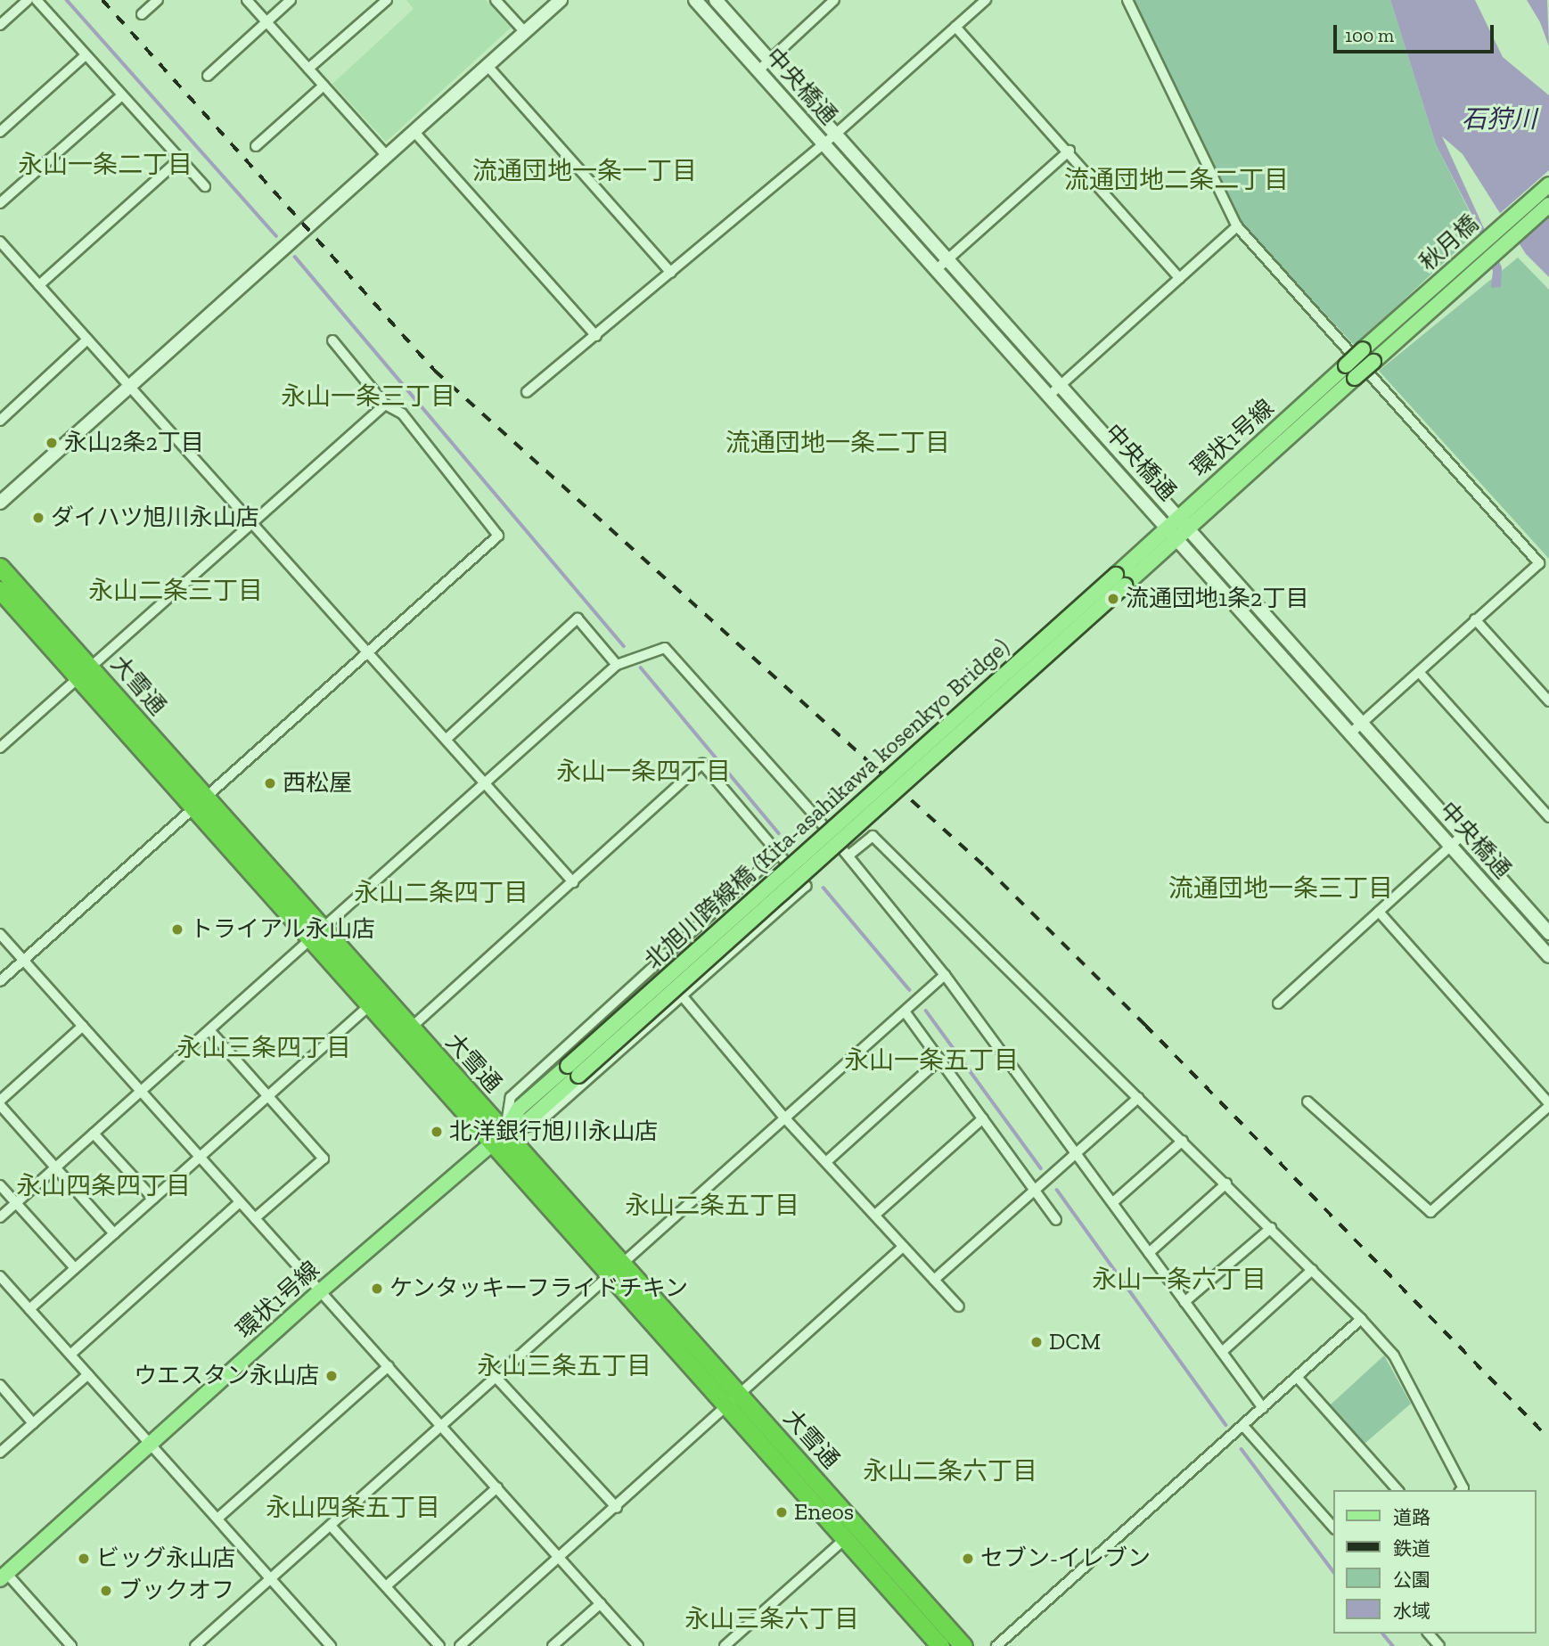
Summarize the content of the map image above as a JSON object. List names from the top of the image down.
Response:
{
  "streets": {
    "highway": ["大雪通"],
    "main road": ["秋月橋", "環状1号線", "北旭川跨線橋 (Kita-asahikawa kosenkyo Bridge)"],
    "street": ["中央橋通"]
  },
  "crossings": [
    ["中央橋通", "環状1号線"],
    ["秋月橋", "環状1号線"],
    ["環状1号線", "大雪通"],
    ["環状1号線", "北旭川跨線橋 (Kita-asahikawa kosenkyo Bridge)"]
  ],
  "districts": [
    "永山一条二丁目",
    "流通団地一条一丁目",
    "流通団地二条二丁目",
    "永山一条三丁目",
    "流通団地一条二丁目",
    "永山二条三丁目",
    "永山一条四丁目",
    "流通団地一条三丁目",
    "永山二条四丁目",
    "永山三条四丁目",
    "永山一条五丁目",
    "永山四条四丁目",
    "永山二条五丁目",
    "永山一条六丁目",
    "永山三条五丁目",
    "永山二条六丁目",
    "永山四条五丁目",
    "永山三条六丁目"
  ],
  "water": ["石狩川"],
  "places": [
    "永山2条2丁目",
    "ダイハツ旭川永山店",
    "流通団地1条2丁目",
    "西松屋",
    "トライアル永山店",
    "北洋銀行旭川永山店",
    "ケンタッキーフライドチキン",
    "DCM",
    "ウエスタン永山店",
    "Eneos",
    "ビッグ永山店",
    "セブン-イレブン",
    "ブックオフ"
  ],
  "legend": [
    "道路",
    "鉄道",
    "公園",
    "水域"
  ],
  "scale_bar": "100 m"
}
